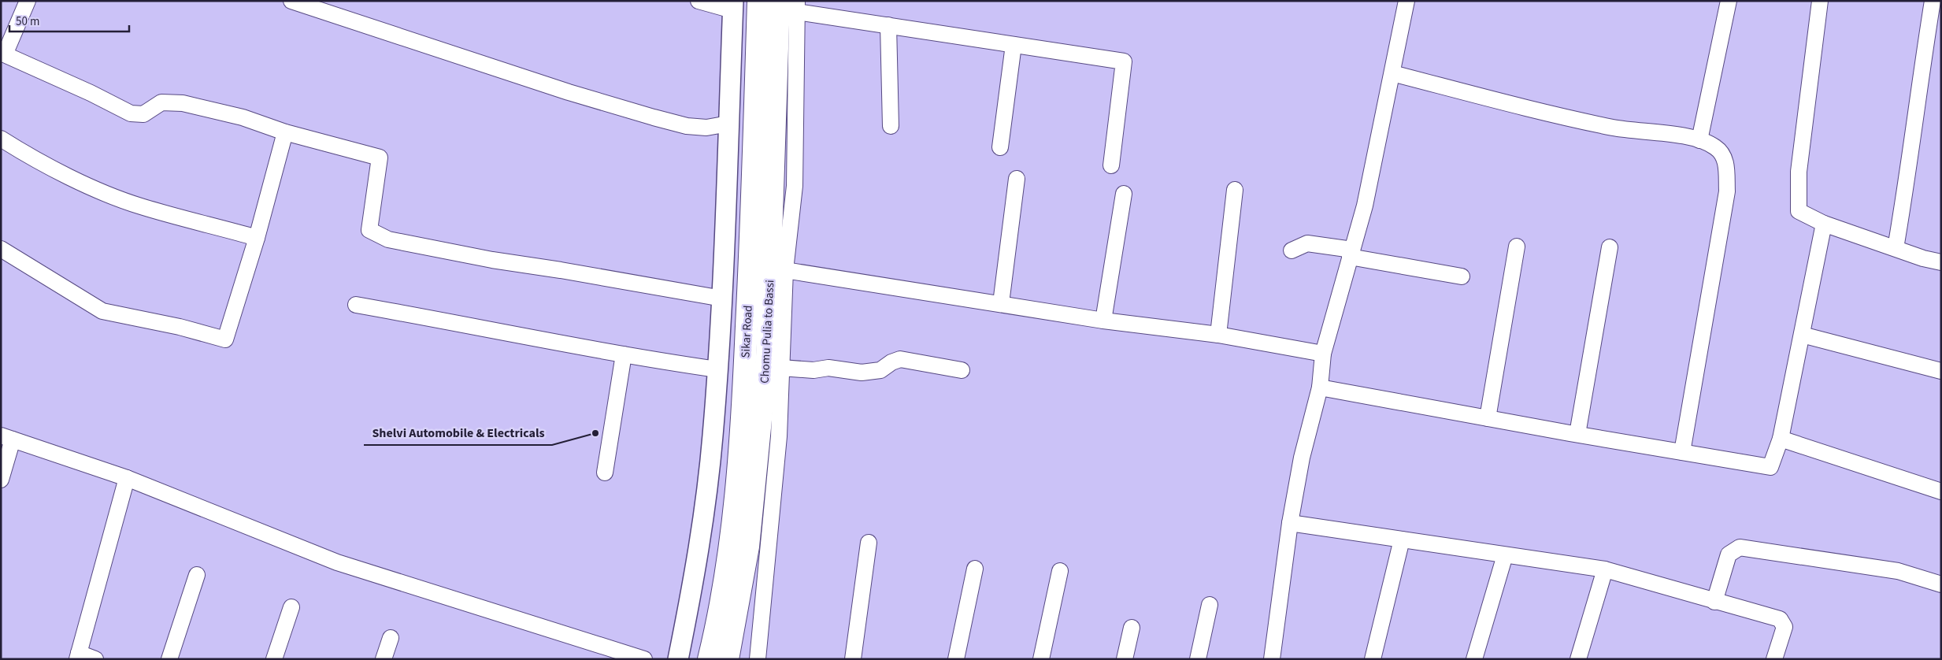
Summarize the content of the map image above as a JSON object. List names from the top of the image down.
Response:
{
  "streets": {
    "highway": ["Sikar Road", "Chomu Pulia to Bassi"]
  },
  "places": ["Shelvi Automobile & Electricals"],
  "scale_bar": "50 m"
}
